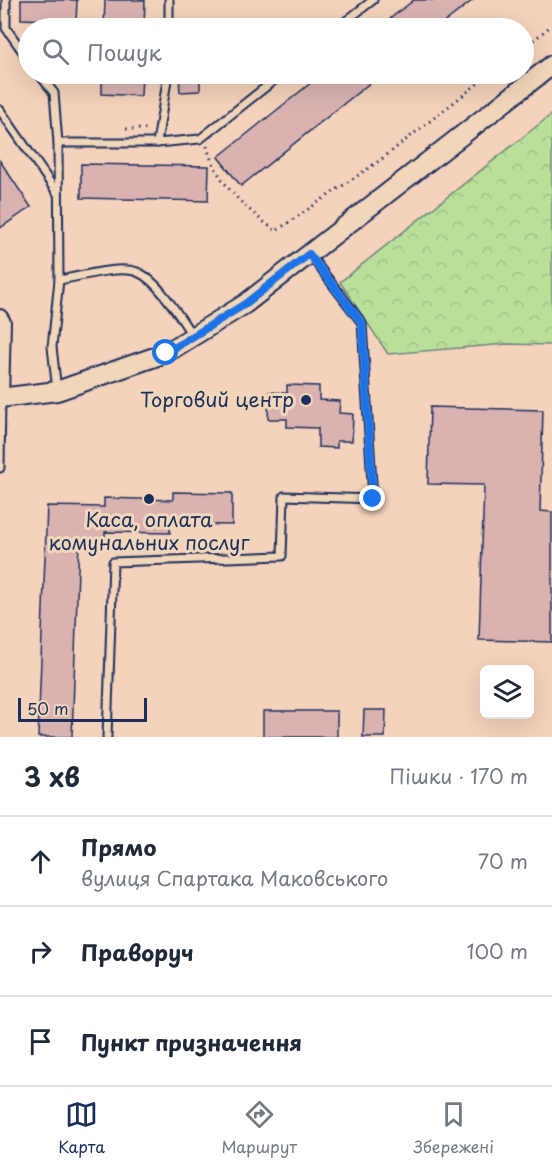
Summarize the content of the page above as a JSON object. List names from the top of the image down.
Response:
{
  "places": ["Торговий центр", "Каса, оплата комунальних послуг"],
  "scale_bar": "50 m",
  "page": {
    "search": "Пошук",
    "scale": "50 m",
    "heading": ["3 хв", "Пішки · 170 m"],
    "list": [
      ["Прямо", "вулиця Спартака Маковського", "70 m"],
      ["Праворуч", "100 m"],
      "Пункт призначення"
    ],
    "nav": ["Карта", "Маршрут", "Збережені"]
  }
}
